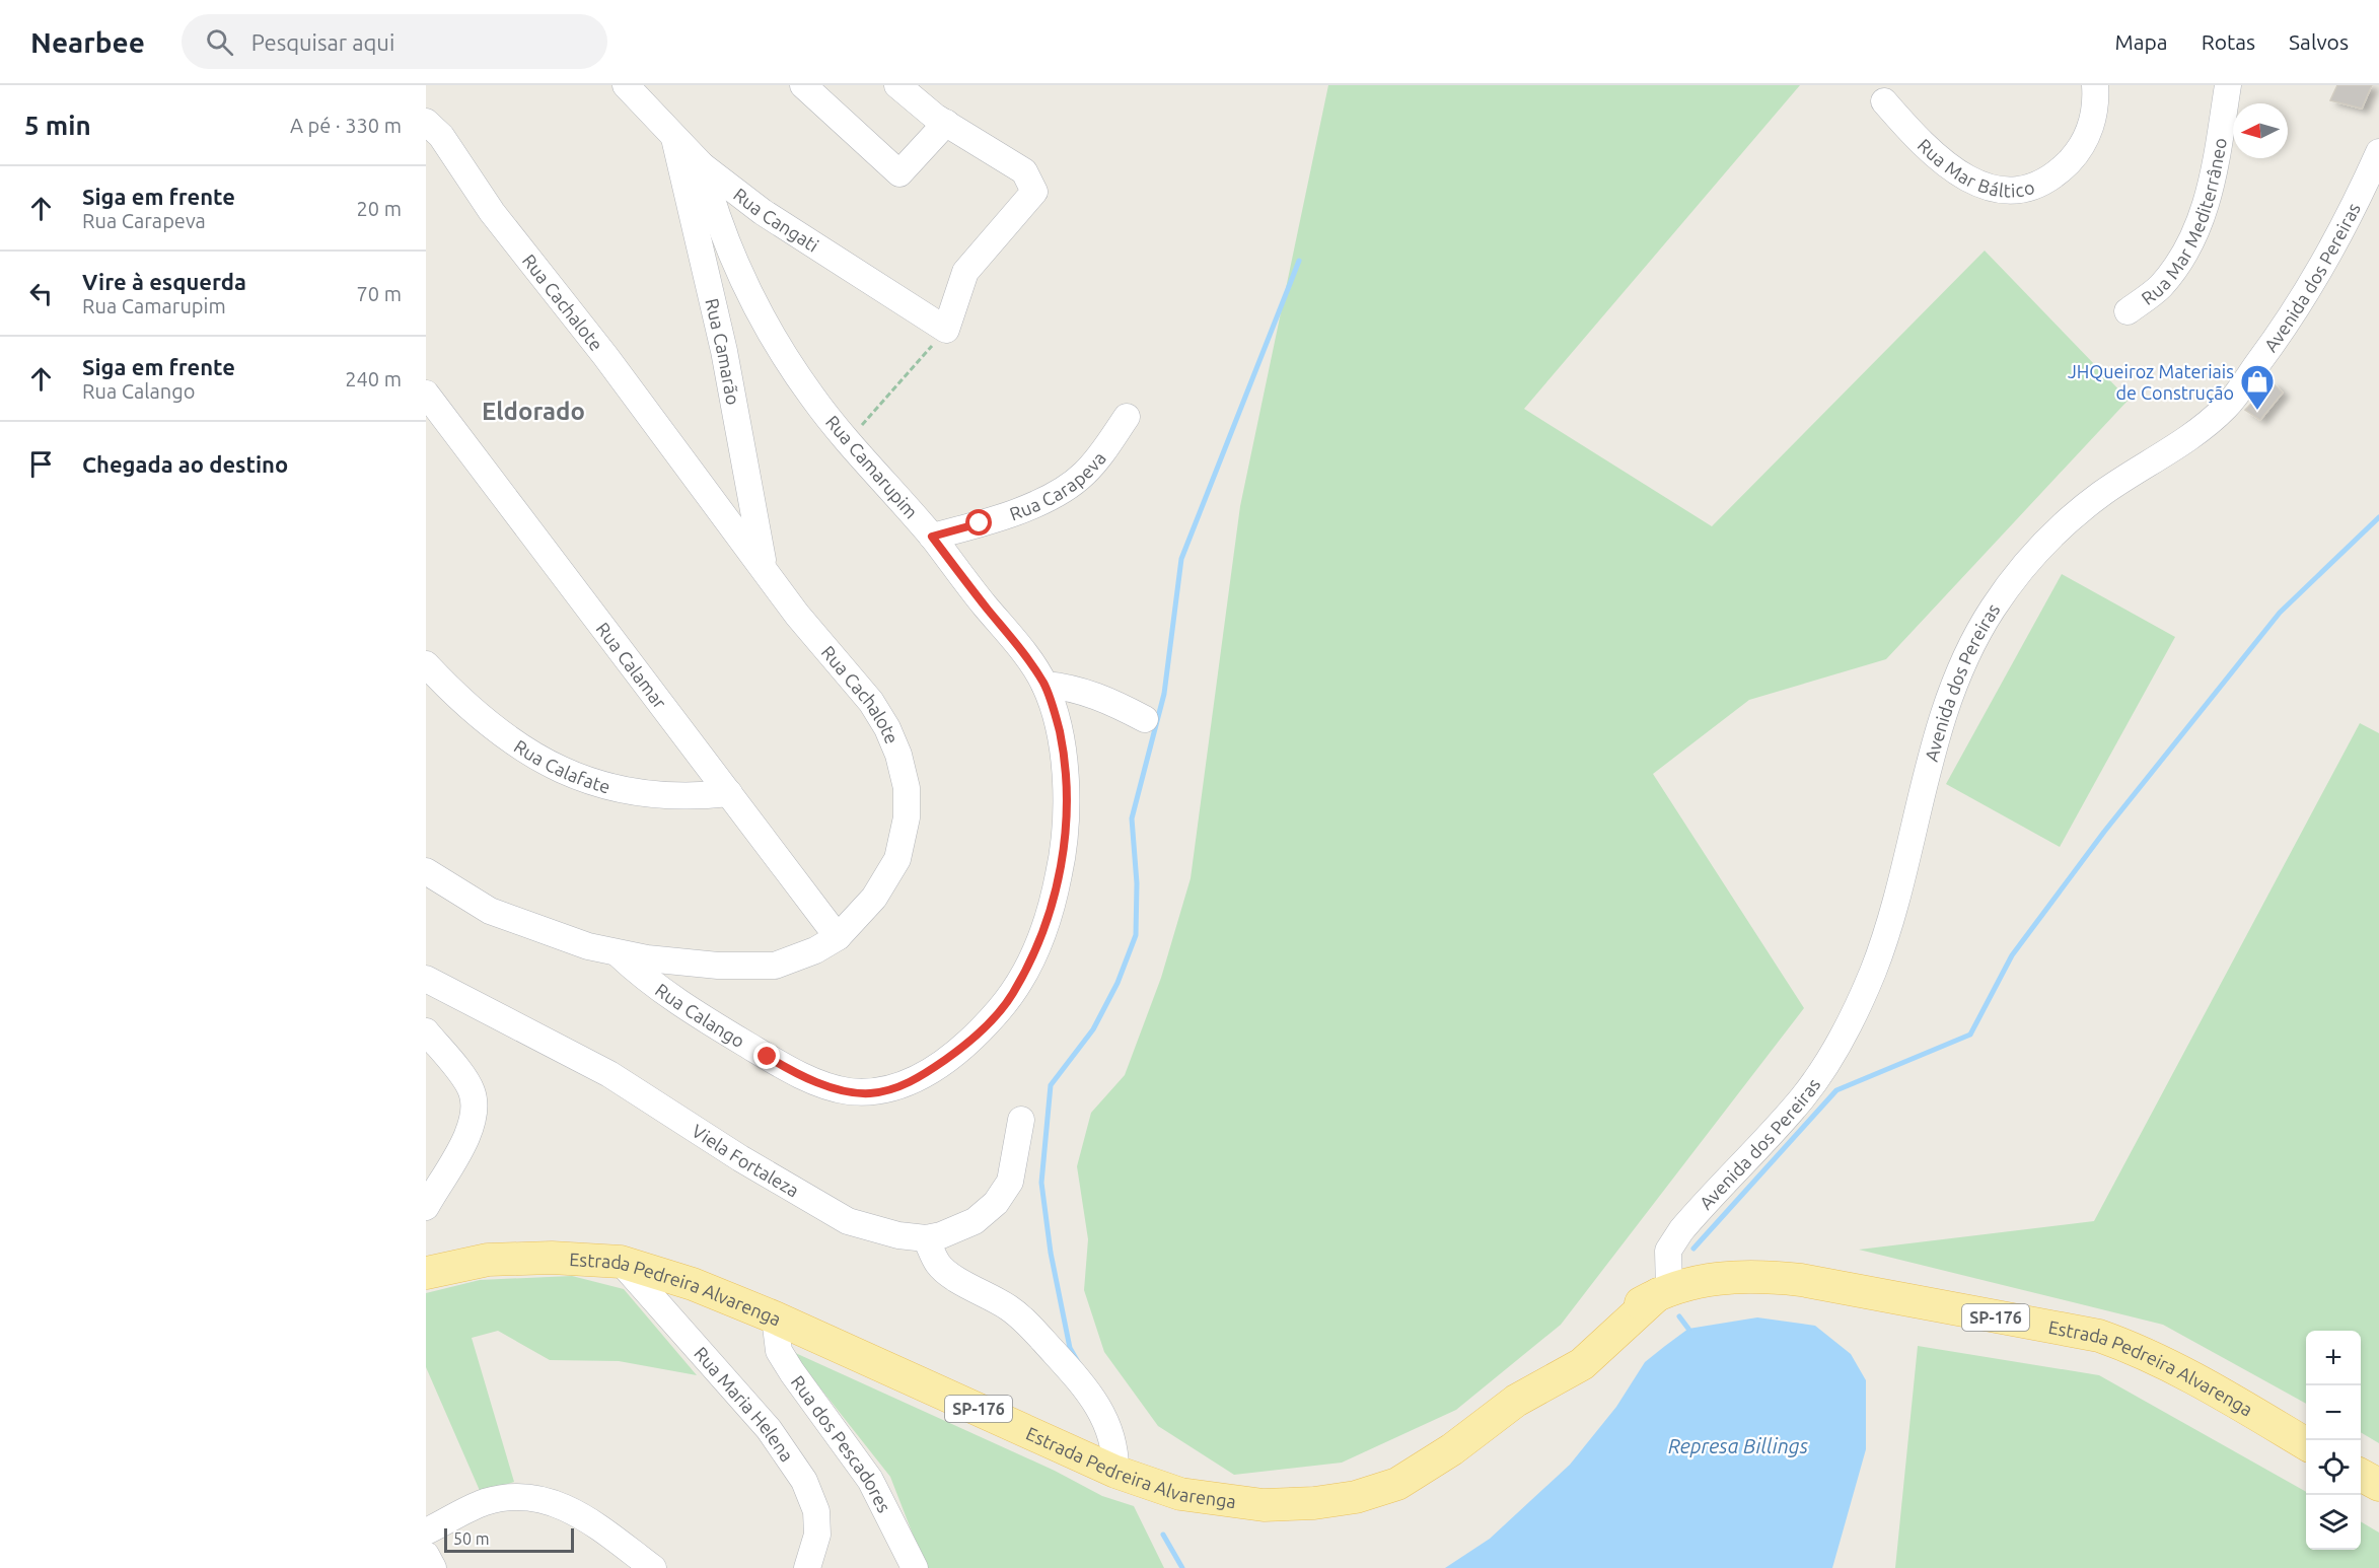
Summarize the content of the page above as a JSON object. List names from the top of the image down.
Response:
{
  "streets": {
    "main road": ["Estrada Pedreira Alvarenga", "SP-176"],
    "street": [
      "Rua Mar Báltico",
      "Rua Mar Mediterrâneo",
      "Rua Cangati",
      "Avenida dos Pereiras",
      "Rua Cachalote",
      "Rua Camarão",
      "Rua Camarupim",
      "Rua Carapeva",
      "Rua Calamar",
      "Rua Calafate",
      "Rua Calango",
      "Viela Fortaleza",
      "Rua Maria Helena",
      "Rua dos Pescadores"
    ]
  },
  "crossings": [
    ["Rua Cangati", "Rua Camarão"],
    ["Rua Cangati", "Rua Camarupim"],
    ["Avenida dos Pereiras", "Estrada Pedreira Alvarenga"],
    ["Rua Cachalote", "Rua Camarão"],
    ["Rua Cachalote", "Rua Calamar"],
    ["Rua Cachalote", "Rua Calango"],
    ["Rua Camarupim", "Rua Carapeva"],
    ["Rua Camarupim", "Rua Calango"],
    ["Rua Calamar", "Rua Calafate"],
    ["Estrada Pedreira Alvarenga", "Rua Maria Helena"],
    ["Estrada Pedreira Alvarenga", "Rua dos Pescadores"]
  ],
  "districts": ["Eldorado"],
  "water": ["Represa Billings"],
  "places": {
    "shop": ["JHQueiroz Materiais de Construção"]
  },
  "scale_bar": "50 m",
  "north": "left",
  "page": {
    "header": "Nearbee",
    "search": "Pesquisar aqui",
    "nav": ["Mapa", "Rotas", "Salvos"],
    "heading": ["5 min", "A pé · 330 m"],
    "list": [
      ["Siga em frente", "Rua Carapeva", "20 m"],
      ["Vire à esquerda", "Rua Camarupim", "70 m"],
      ["Siga em frente", "Rua Calango", "240 m"],
      "Chegada ao destino"
    ],
    "map_buttons": ["+", "−"],
    "scale": "50 m"
  }
}
